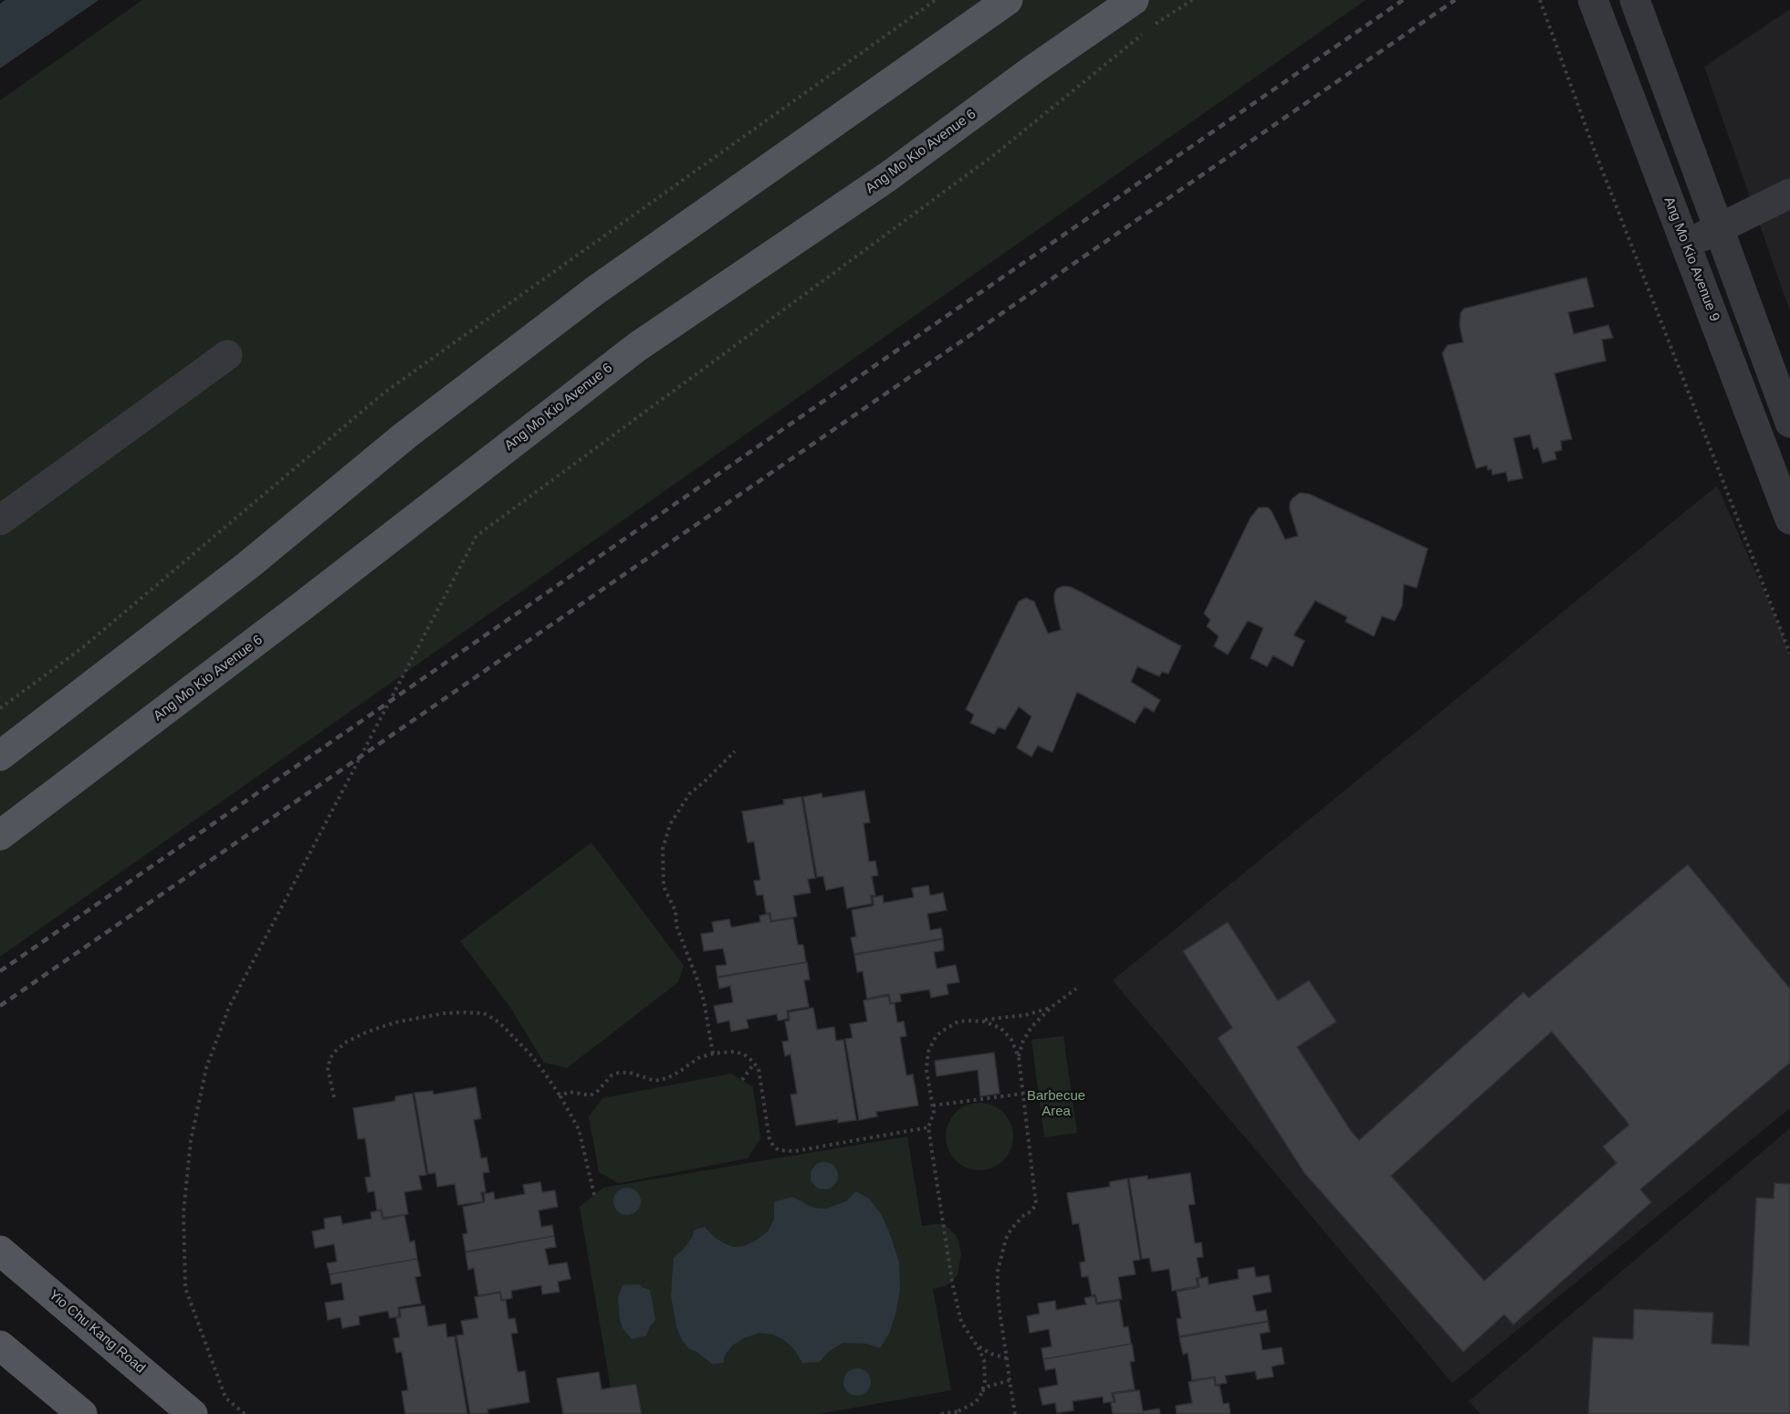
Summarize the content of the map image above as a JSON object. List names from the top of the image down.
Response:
{
  "streets": {
    "main road": ["Ang Mo Kio Avenue 6", "Yio Chu Kang Road"],
    "street": ["Ang Mo Kio Avenue 9"]
  },
  "parks": ["Barbecue Area"]
}
